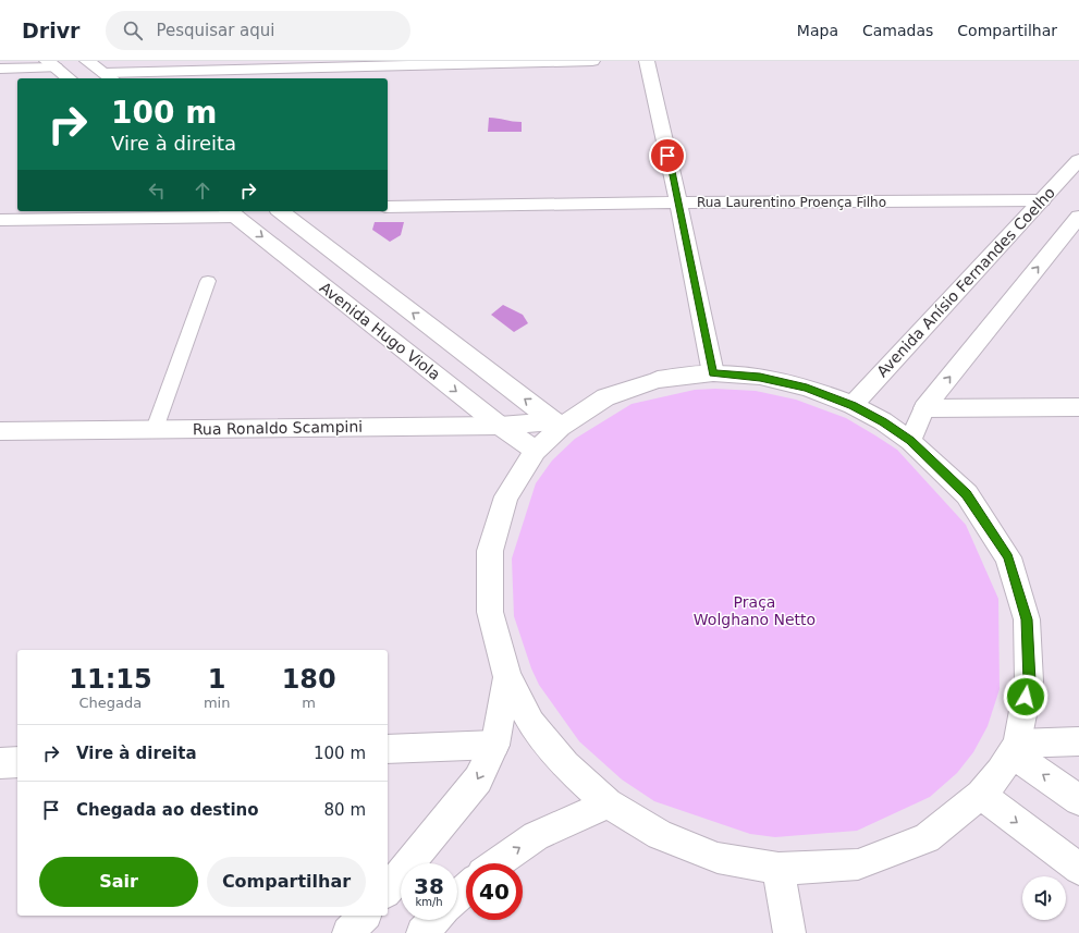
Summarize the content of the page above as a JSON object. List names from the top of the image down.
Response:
{
  "streets": {
    "street": [
      "Rua Laurentino Proença Filho",
      "Avenida Anísio Fernandes Coelho",
      "Avenida Hugo Viola",
      "Rua Ronaldo Scampini"
    ]
  },
  "crossings": [
    ["Rua Laurentino Proença Filho", "Avenida Anísio Fernandes Coelho"],
    ["Avenida Hugo Viola", "Rua Ronaldo Scampini"]
  ],
  "parks": ["Praça Wolghano Netto"],
  "page": {
    "header": "Drivr",
    "search": "Pesquisar aqui",
    "nav": ["Mapa", "Camadas", "Compartilhar"],
    "turn": ["100 m", "Vire à direita"],
    "eta": [
      "11:15",
      "Chegada",
      "1",
      "min",
      "180",
      "m"
    ],
    "list": [
      {
        "name": "Vire à direita",
        "value": "100 m"
      },
      {
        "name": "Chegada ao destino",
        "value": "80 m"
      }
    ],
    "buttons": ["Sair", "Compartilhar"],
    "speed": "38 km/h",
    "limit": "40"
  }
}
